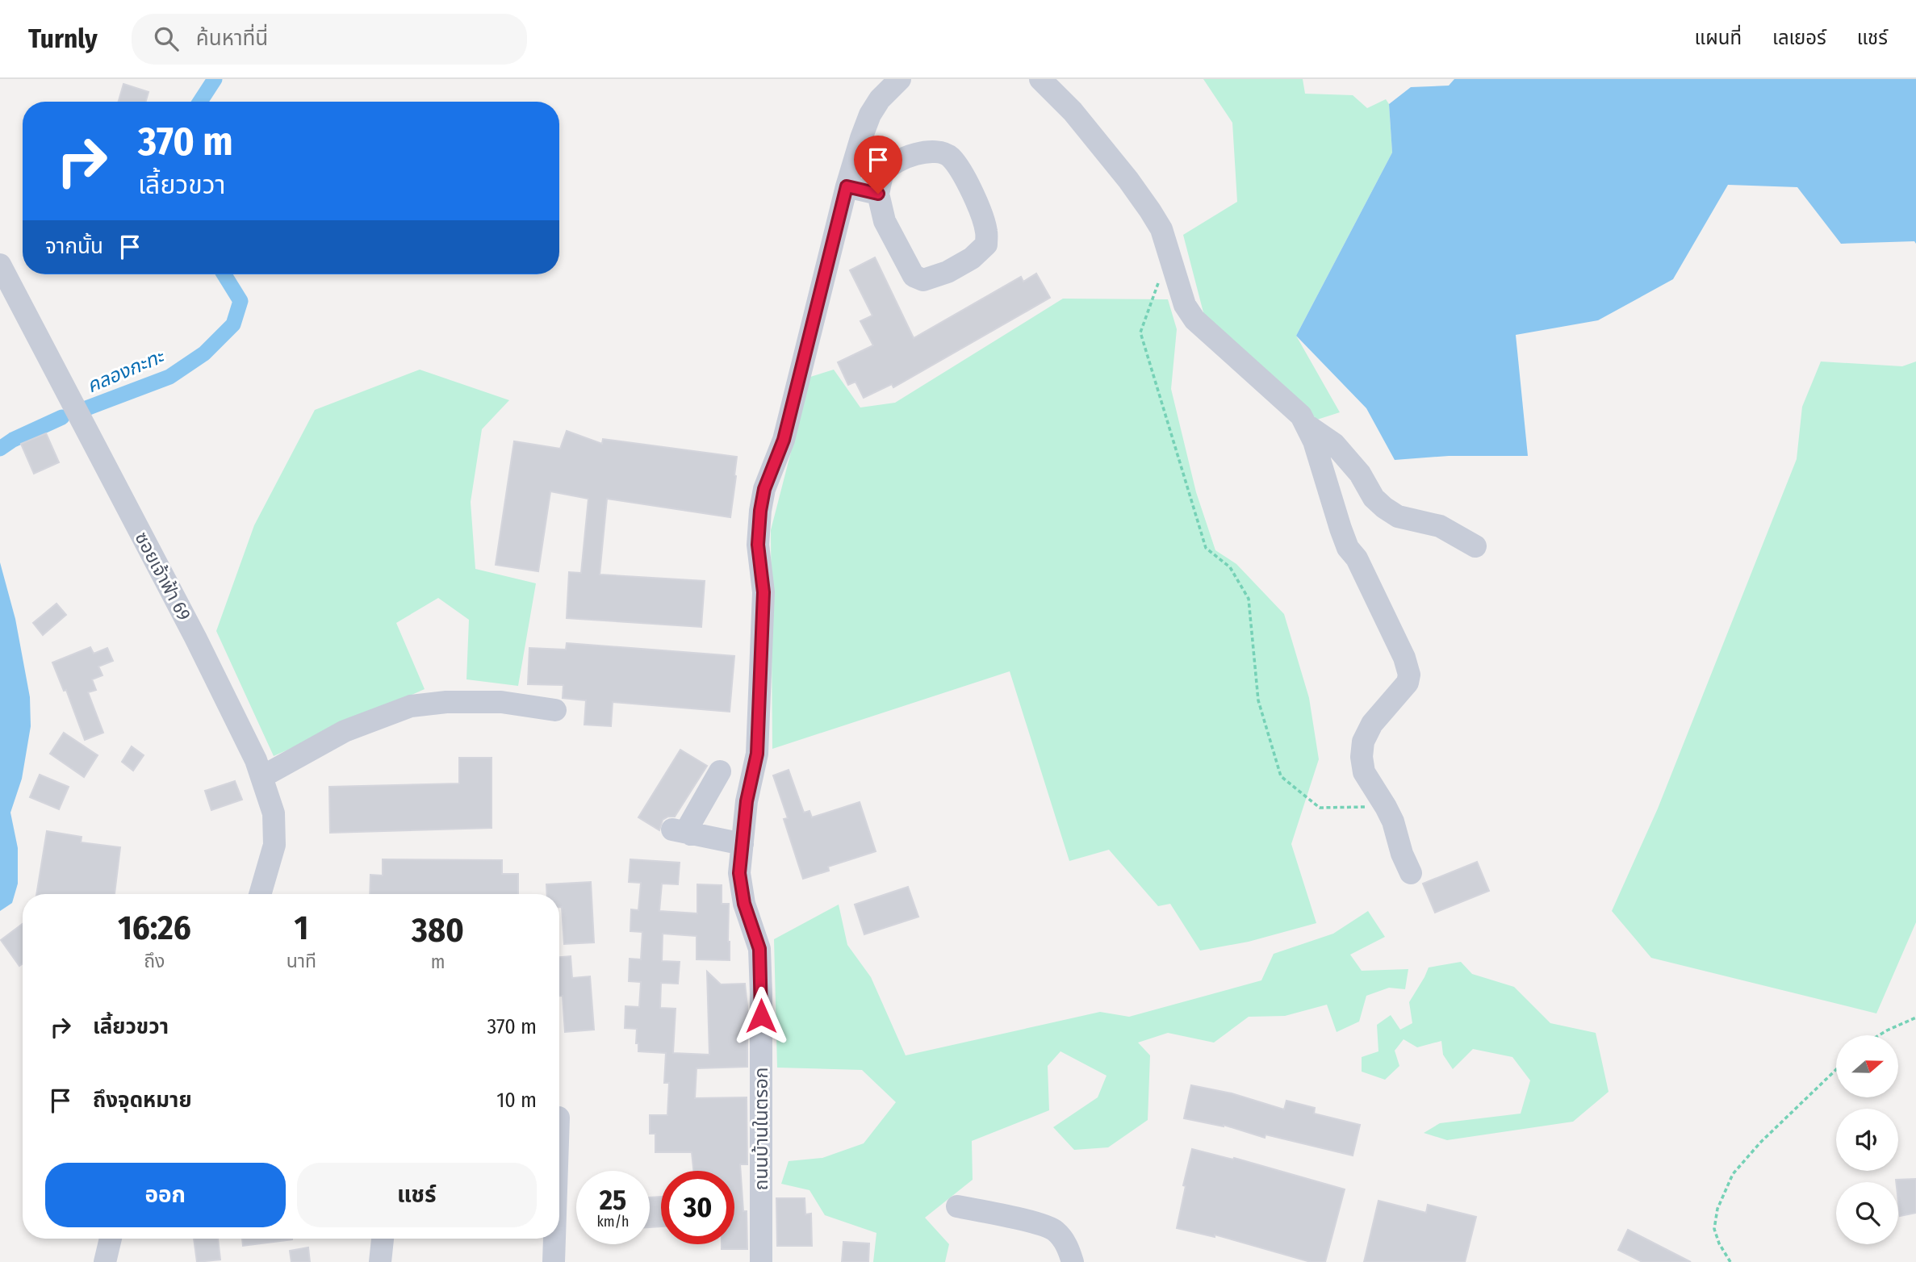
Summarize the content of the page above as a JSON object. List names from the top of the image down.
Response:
{
  "streets": {
    "street": ["ซอยเจ้าฟ้า 69", "ถนนบ้านในตรอก"]
  },
  "water": ["คลองกะทะ"],
  "north": "right",
  "page": {
    "header": "Turnly",
    "search": "ค้นหาที่นี่",
    "nav": ["แผนที่", "เลเยอร์", "แชร์"],
    "turn": ["370 m", "เลี้ยวขวา"],
    "then": "จากนั้น",
    "eta": [
      "16:26",
      "ถึง",
      "1",
      "นาที",
      "380",
      "m"
    ],
    "list": [
      {
        "name": "เลี้ยวขวา",
        "value": "370 m"
      },
      {
        "name": "ถึงจุดหมาย",
        "value": "10 m"
      }
    ],
    "buttons": ["ออก", "แชร์"],
    "speed": "25 km/h",
    "limit": "30"
  }
}
